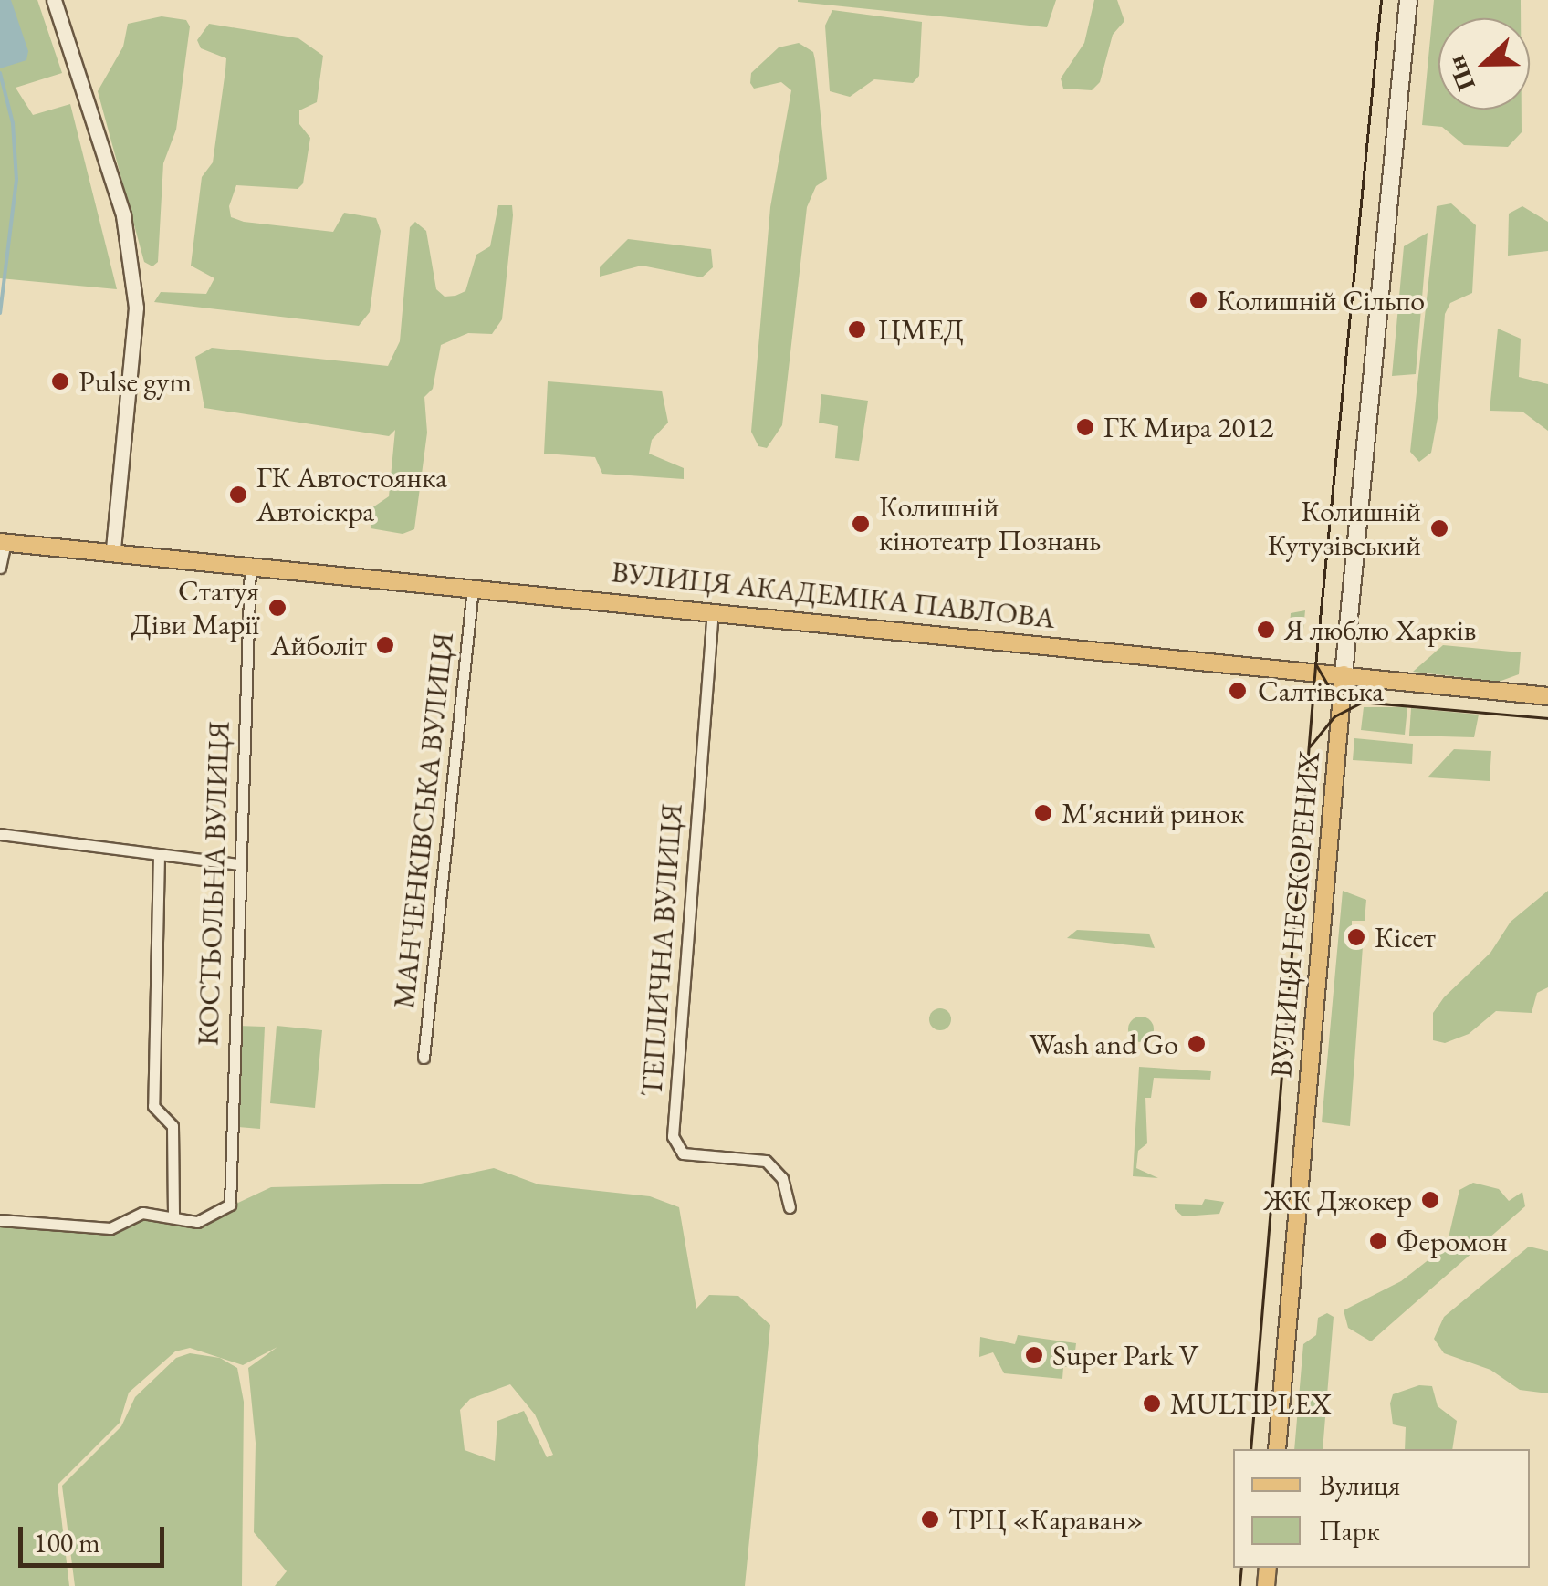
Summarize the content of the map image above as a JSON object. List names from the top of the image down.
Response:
{
  "streets": {
    "main road": ["ВУЛИЦЯ АКАДЕМІКА ПАВЛОВА", "ВУЛИЦЯ НЕСКОРЕНИХ"],
    "street": ["МАНЧЕНКІВСЬКА ВУЛИЦЯ", "КОСТЬОЛЬНА ВУЛИЦЯ", "ТЕПЛИЧНА ВУЛИЦЯ"]
  },
  "crossings": [
    ["ВУЛИЦЯ АКАДЕМІКА ПАВЛОВА", "МАНЧЕНКІВСЬКА ВУЛИЦЯ"],
    ["ВУЛИЦЯ АКАДЕМІКА ПАВЛОВА", "КОСТЬОЛЬНА ВУЛИЦЯ"],
    ["ВУЛИЦЯ АКАДЕМІКА ПАВЛОВА", "ВУЛИЦЯ НЕСКОРЕНИХ"],
    ["ВУЛИЦЯ АКАДЕМІКА ПАВЛОВА", "ТЕПЛИЧНА ВУЛИЦЯ"]
  ],
  "places": [
    "Колишній Сільпо",
    "ЦМЕД",
    "Pulse gym",
    "ГК Мира 2012",
    "ГК Автостоянка Автоіскра",
    "Колишній кінотеатр Познань",
    "Колишній Кутузівський",
    "Статуя Діви Марії",
    "Я люблю Харків",
    "Айболіт",
    "Салтівська",
    "М'ясний ринок",
    "Кісет",
    "Wash and Go",
    "ЖК Джокер",
    "Феромон",
    "Super Park V",
    "MULTIPLEX",
    "ТРЦ «Караван»"
  ],
  "legend": ["Вулиця", "Парк"],
  "scale_bar": "100 m",
  "north": "left"
}
